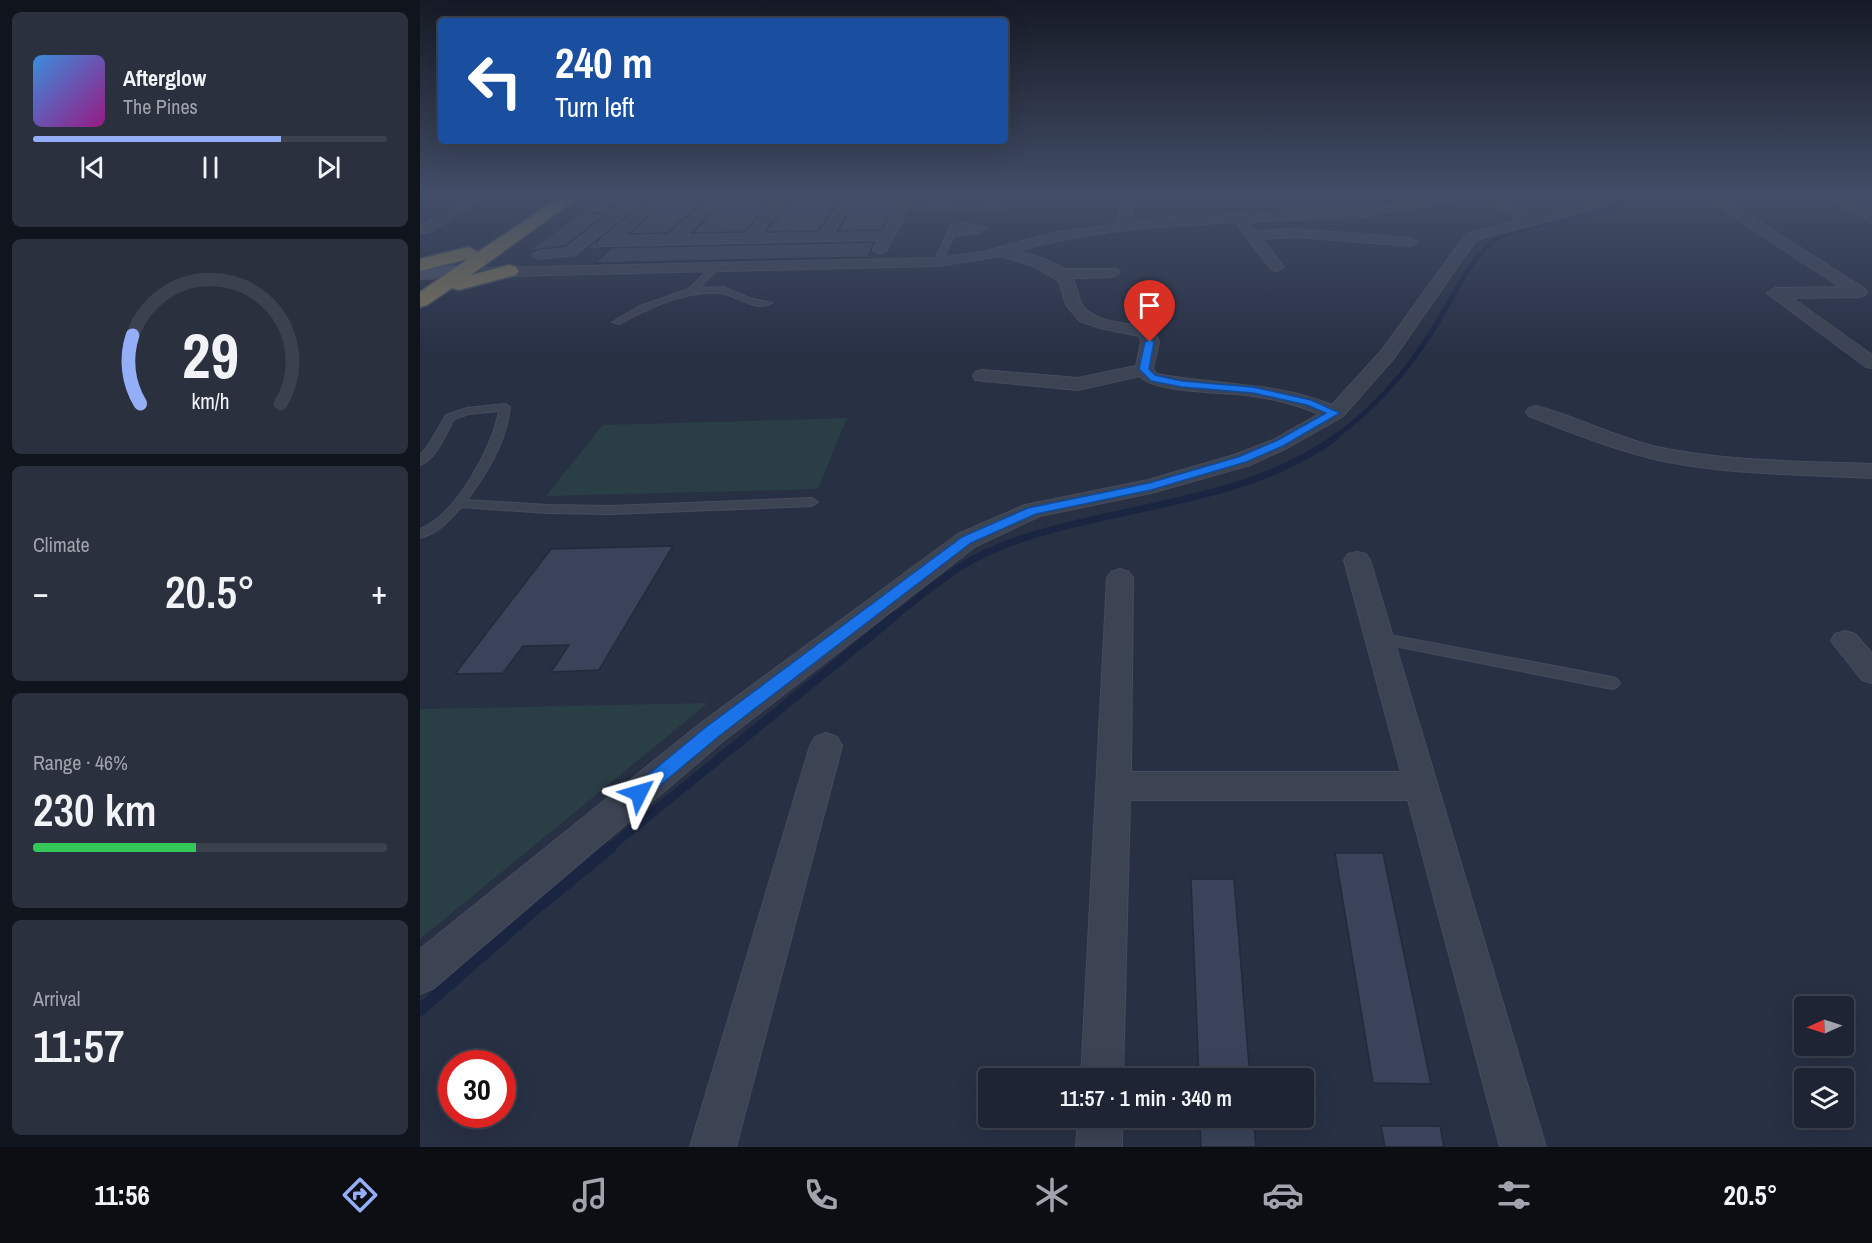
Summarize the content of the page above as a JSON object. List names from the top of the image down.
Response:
{
  "north": "left",
  "page": {
    "turn": ["240 m", "Turn left"],
    "song": ["Afterglow", "The Pines"],
    "tile": [
      "Climate",
      ["Range · 46%", "230 km"],
      ["Arrival", "11:57"]
    ],
    "heat": ["−", "20.5°", "+"],
    "limit": "30",
    "trip": "11:57 · 1 min · 340 m",
    "tabs": ["11:56", "20.5°"],
    "gauge": ["29", "km/h"]
  }
}
